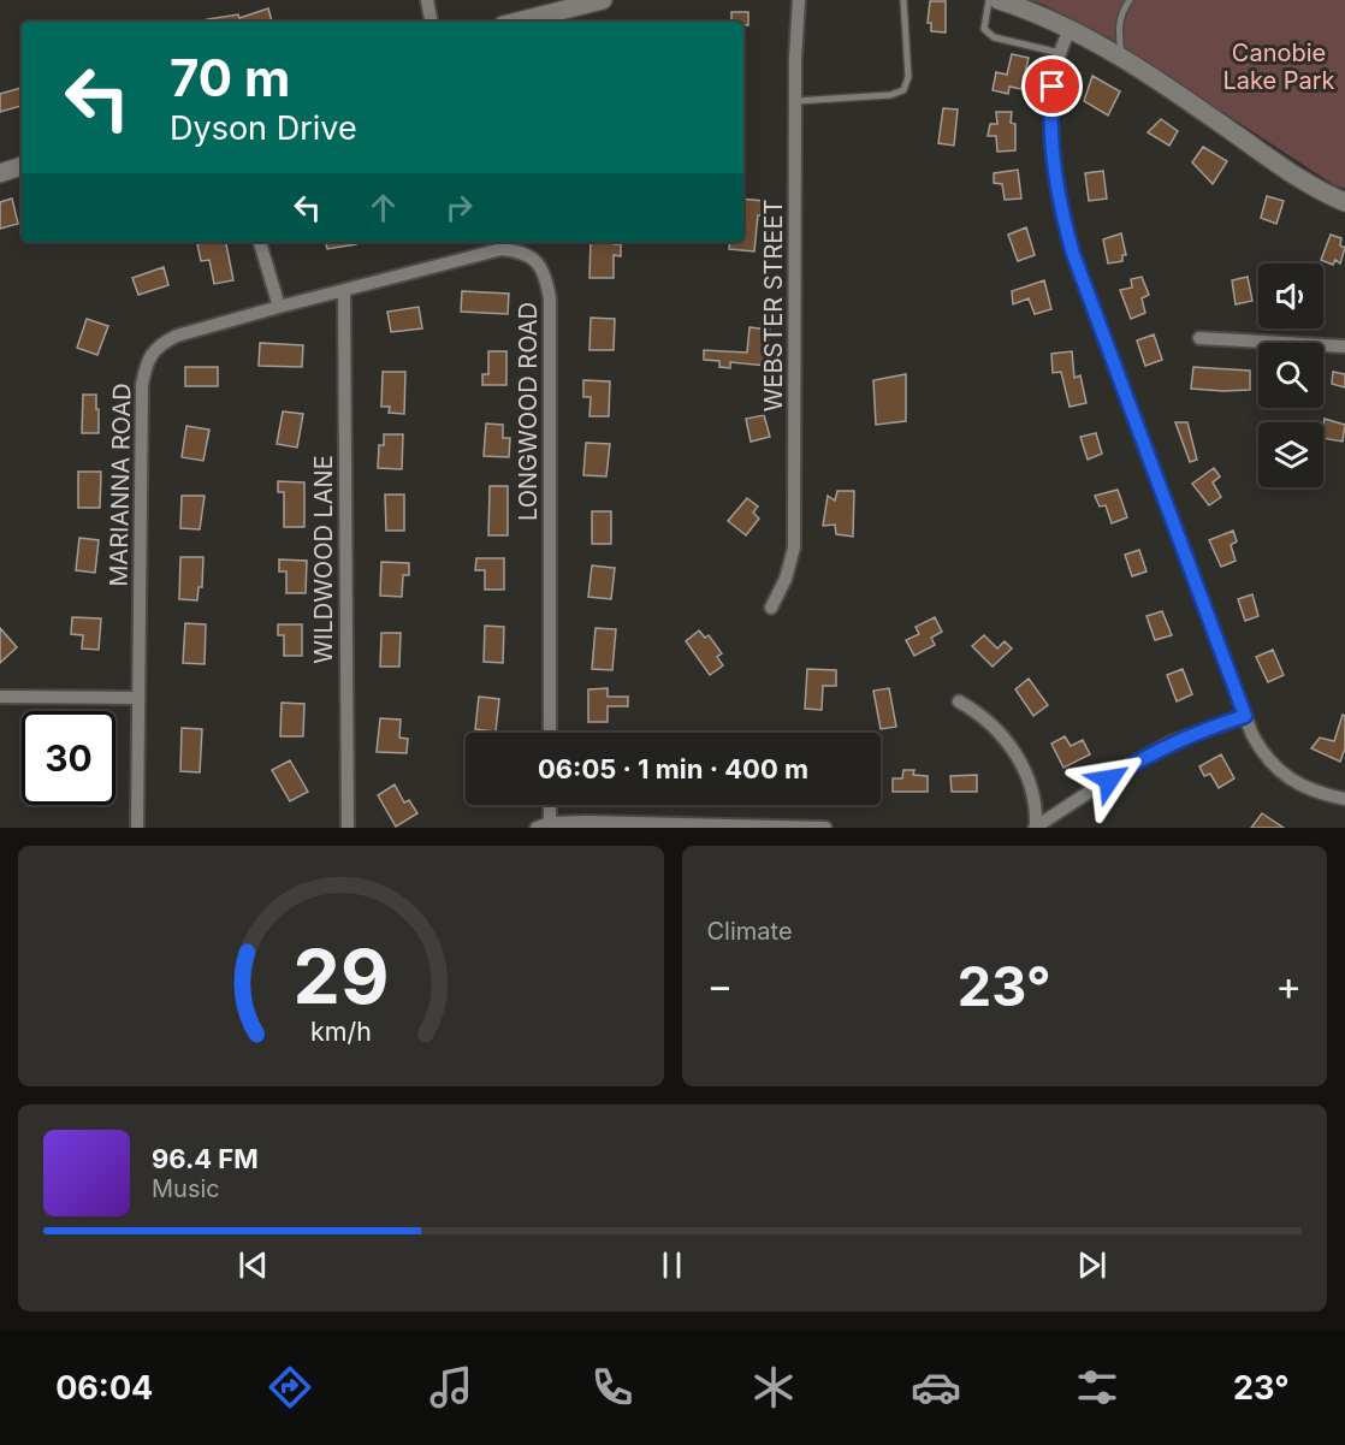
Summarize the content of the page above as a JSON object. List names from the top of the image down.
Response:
{
  "streets": {
    "street": [
      "WEBSTER STREET",
      "LONGWOOD ROAD",
      "MARIANNA ROAD",
      "WILDWOOD LANE"
    ]
  },
  "crossings": [
    ["LONGWOOD ROAD", "MARIANNA ROAD"],
    ["LONGWOOD ROAD", "WILDWOOD LANE"]
  ],
  "parks": ["Canobie Lake Park"],
  "page": {
    "turn": ["70 m", "Dyson Drive"],
    "limit": "30",
    "trip": "06:05 · 1 min · 400 m",
    "tile": "Climate",
    "heat": ["−", "23°", "+"],
    "song": ["96.4 FM", "Music"],
    "tabs": ["06:04", "23°"],
    "gauge": ["29", "km/h"]
  }
}
